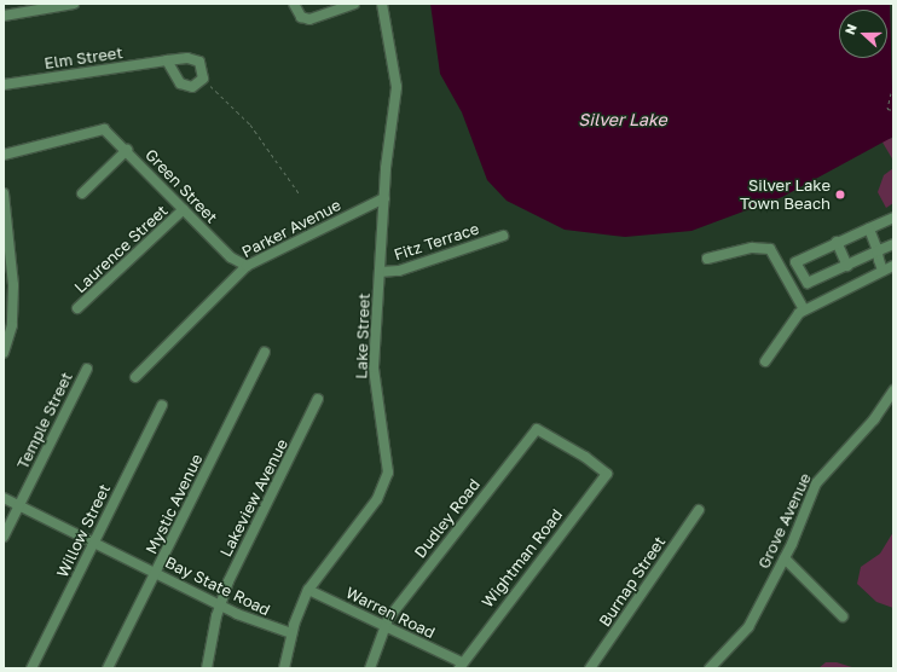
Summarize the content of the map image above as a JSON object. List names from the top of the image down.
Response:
{
  "streets": {
    "street": [
      "Elm Street",
      "Green Street",
      "Parker Avenue",
      "Fitz Terrace",
      "Laurence Street",
      "Lake Street",
      "Temple Street",
      "Lakeview Avenue",
      "Mystic Avenue",
      "Dudley Road",
      "Grove Avenue",
      "Willow Street",
      "Wightman Road",
      "Burnap Street",
      "Bay State Road",
      "Warren Road"
    ]
  },
  "crossings": [
    ["Green Street", "Parker Avenue"],
    ["Green Street", "Laurence Street"],
    ["Parker Avenue", "Lake Street"],
    ["Fitz Terrace", "Lake Street"],
    ["Lake Street", "Bay State Road"],
    ["Lake Street", "Warren Road"],
    ["Temple Street", "Bay State Road"],
    ["Lakeview Avenue", "Bay State Road"],
    ["Mystic Avenue", "Bay State Road"],
    ["Dudley Road", "Wightman Road"],
    ["Dudley Road", "Warren Road"],
    ["Willow Street", "Bay State Road"],
    ["Wightman Road", "Warren Road"]
  ],
  "water": ["Silver Lake"],
  "places": ["Silver Lake Town Beach"],
  "north": "left"
}
